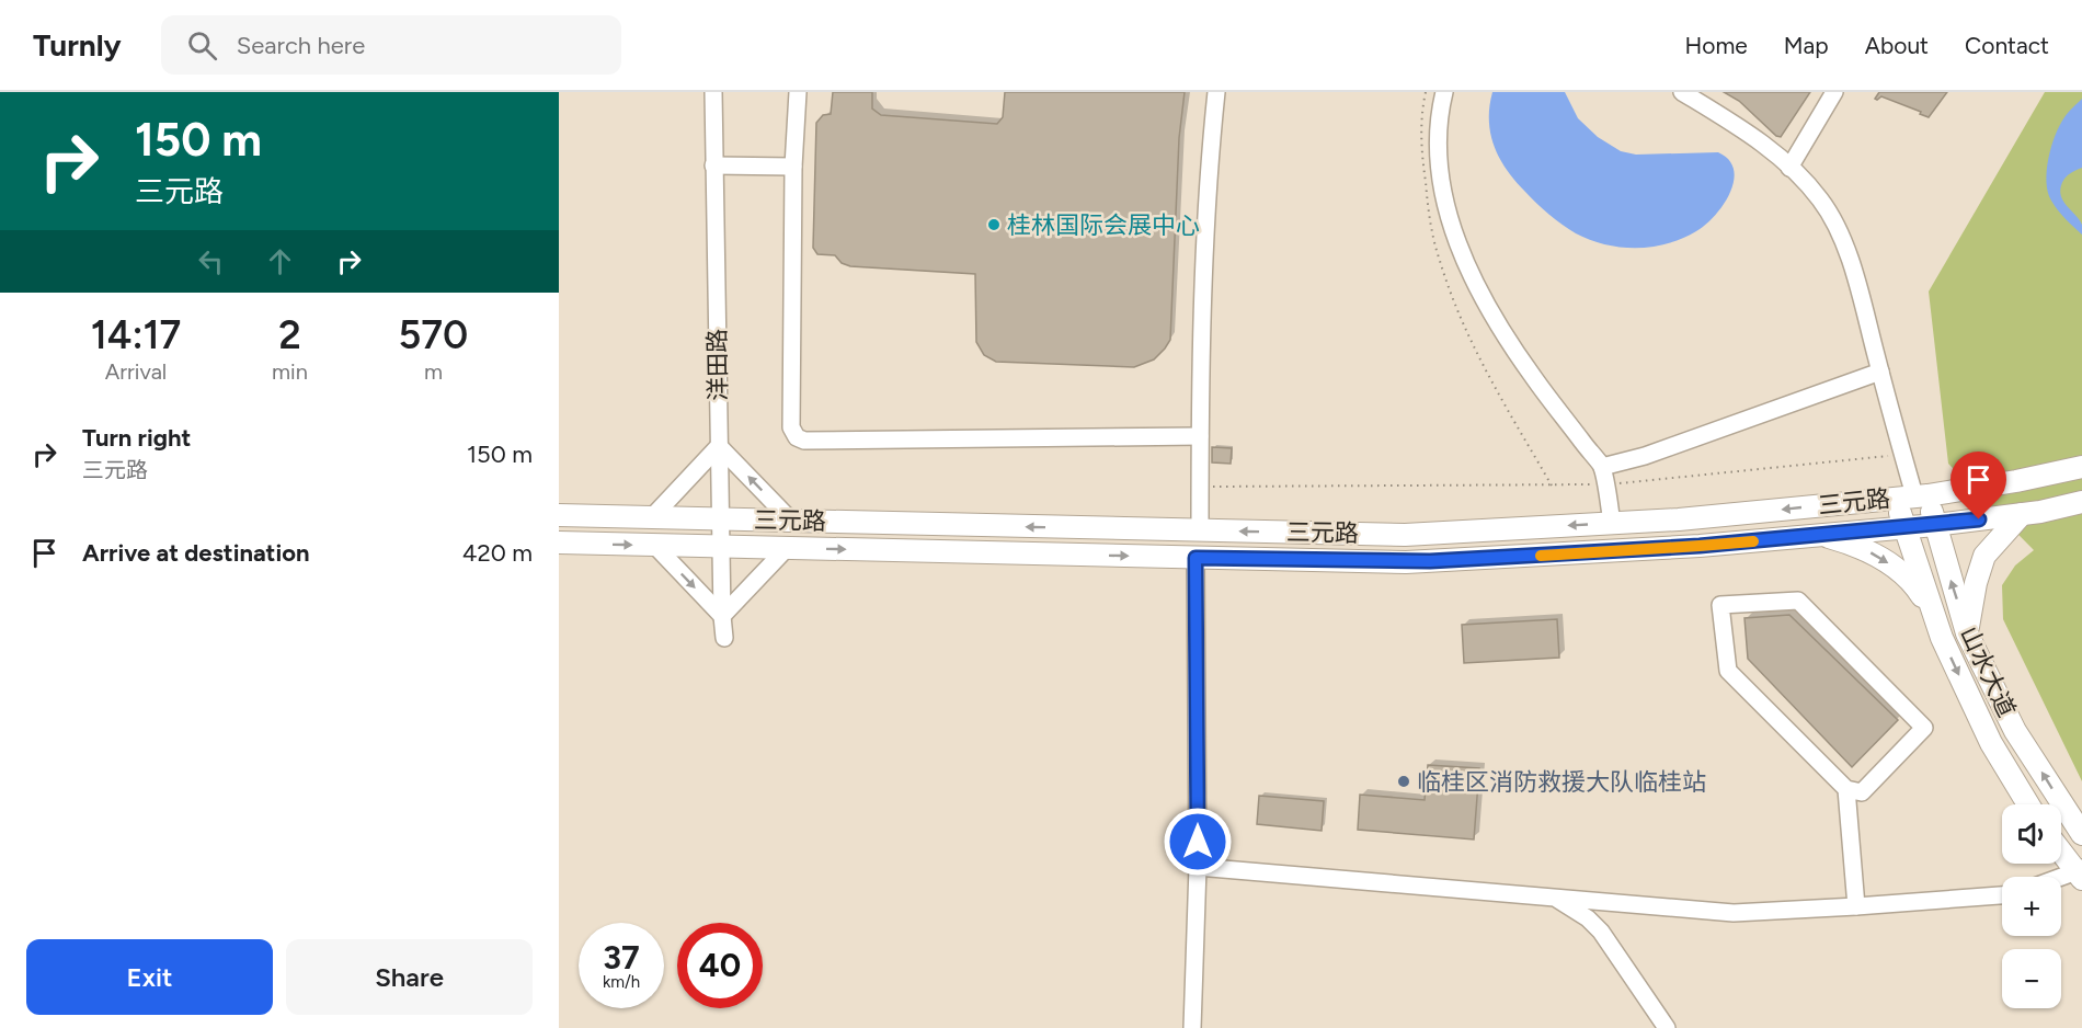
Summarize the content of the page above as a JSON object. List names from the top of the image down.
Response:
{
  "streets": {
    "main road": ["三元路", "山水大道"],
    "street": ["洋田路"]
  },
  "crossings": [
    ["洋田路", "三元路"],
    ["三元路", "山水大道"]
  ],
  "places": ["桂林国际会展中心", "临桂区消防救援大队临桂站"],
  "page": {
    "header": "Turnly",
    "search": "Search here",
    "nav": [
      "Home",
      "Map",
      "About",
      "Contact"
    ],
    "turn": ["150 m", "三元路"],
    "eta": [
      "14:17",
      "Arrival",
      "2",
      "min",
      "570",
      "m"
    ],
    "list": [
      {
        "name": "Turn right",
        "note": "三元路",
        "value": "150 m"
      },
      {
        "name": "Arrive at destination",
        "value": "420 m"
      }
    ],
    "map_buttons": ["+", "−"],
    "speed": "37 km/h",
    "limit": "40",
    "buttons": ["Exit", "Share"]
  }
}
